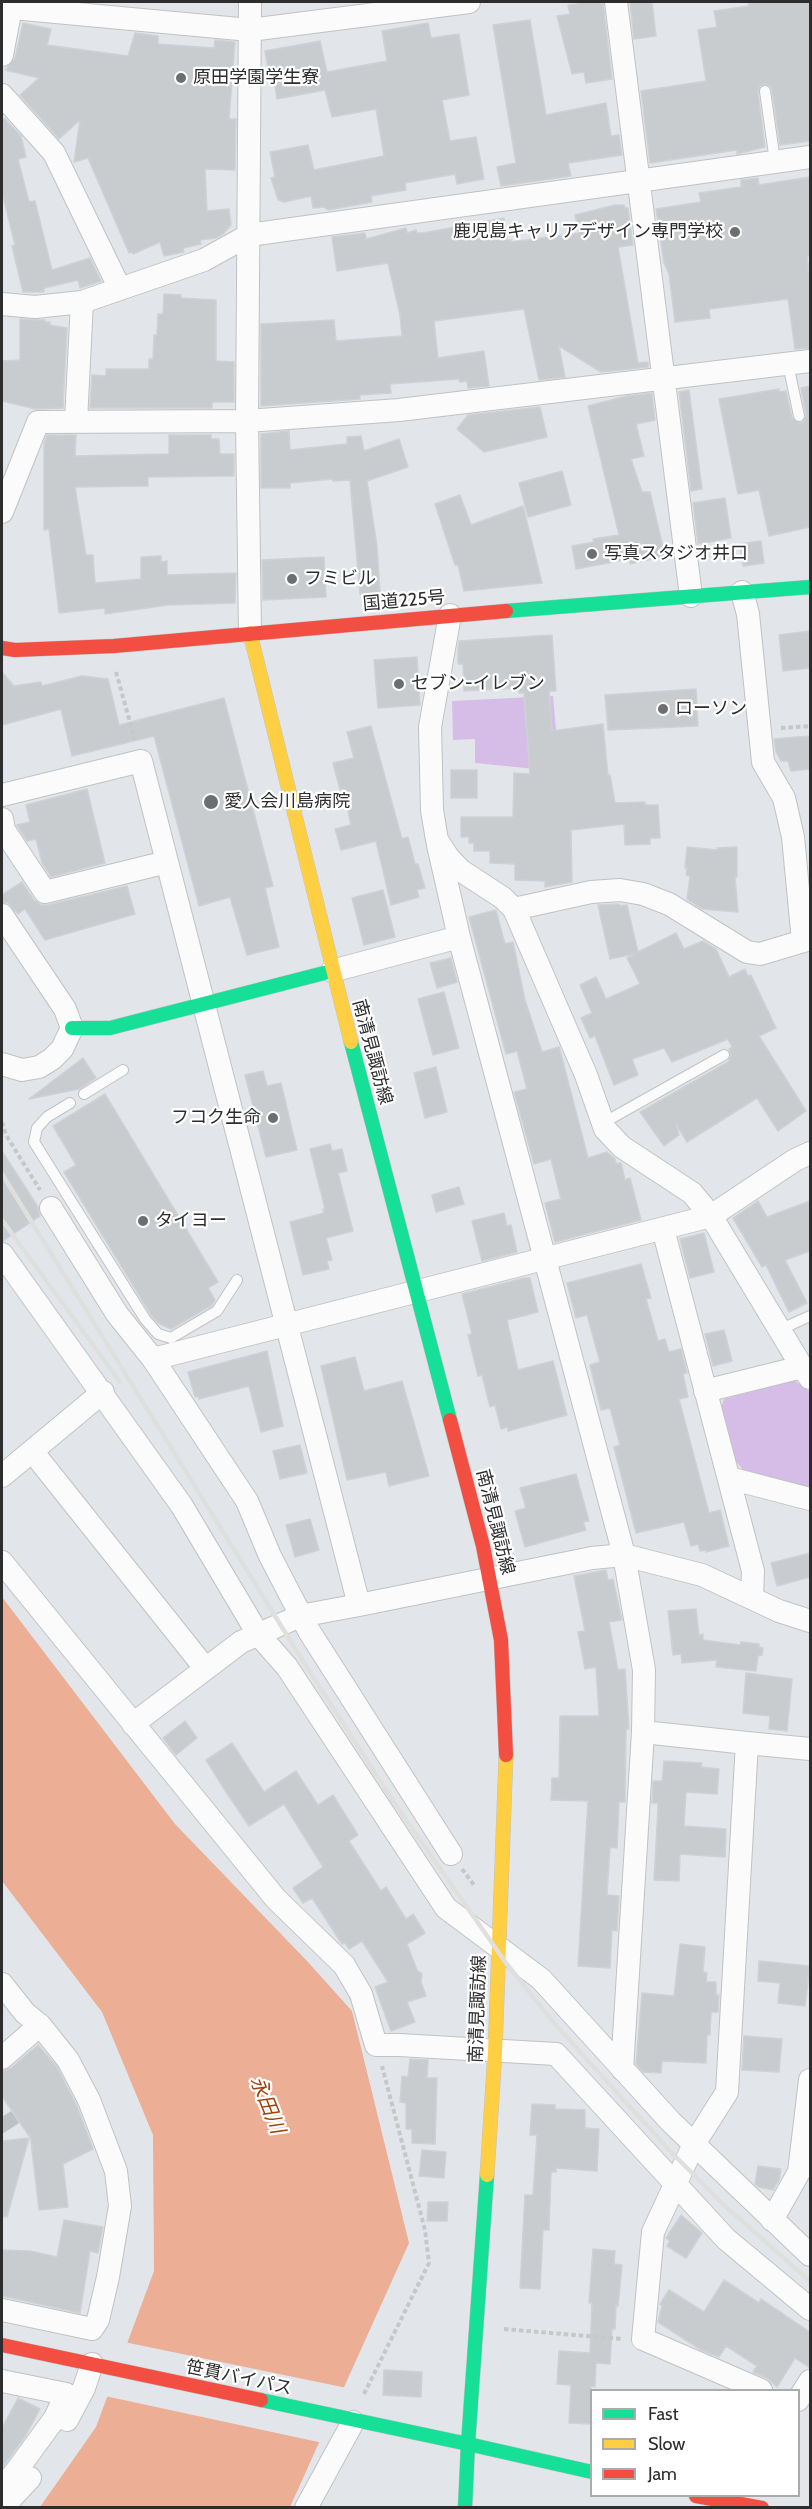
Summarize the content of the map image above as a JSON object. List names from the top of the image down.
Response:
{
  "streets": {
    "main road": ["国道225号", "南清見諏訪線", "笹貫バイパス"]
  },
  "crossings": [
    ["国道225号", "南清見諏訪線"],
    ["南清見諏訪線", "笹貫バイパス"]
  ],
  "water": ["永田川"],
  "places": [
    "原田学園学生寮",
    "鹿児島キャリアデザイン専門学校",
    "写真スタジオ井口",
    "フミビル",
    "セブン-イレブン",
    "ローソン",
    "愛人会川島病院",
    "フコク生命",
    "タイヨー"
  ],
  "legend": ["Fast", "Slow", "Jam"]
}
